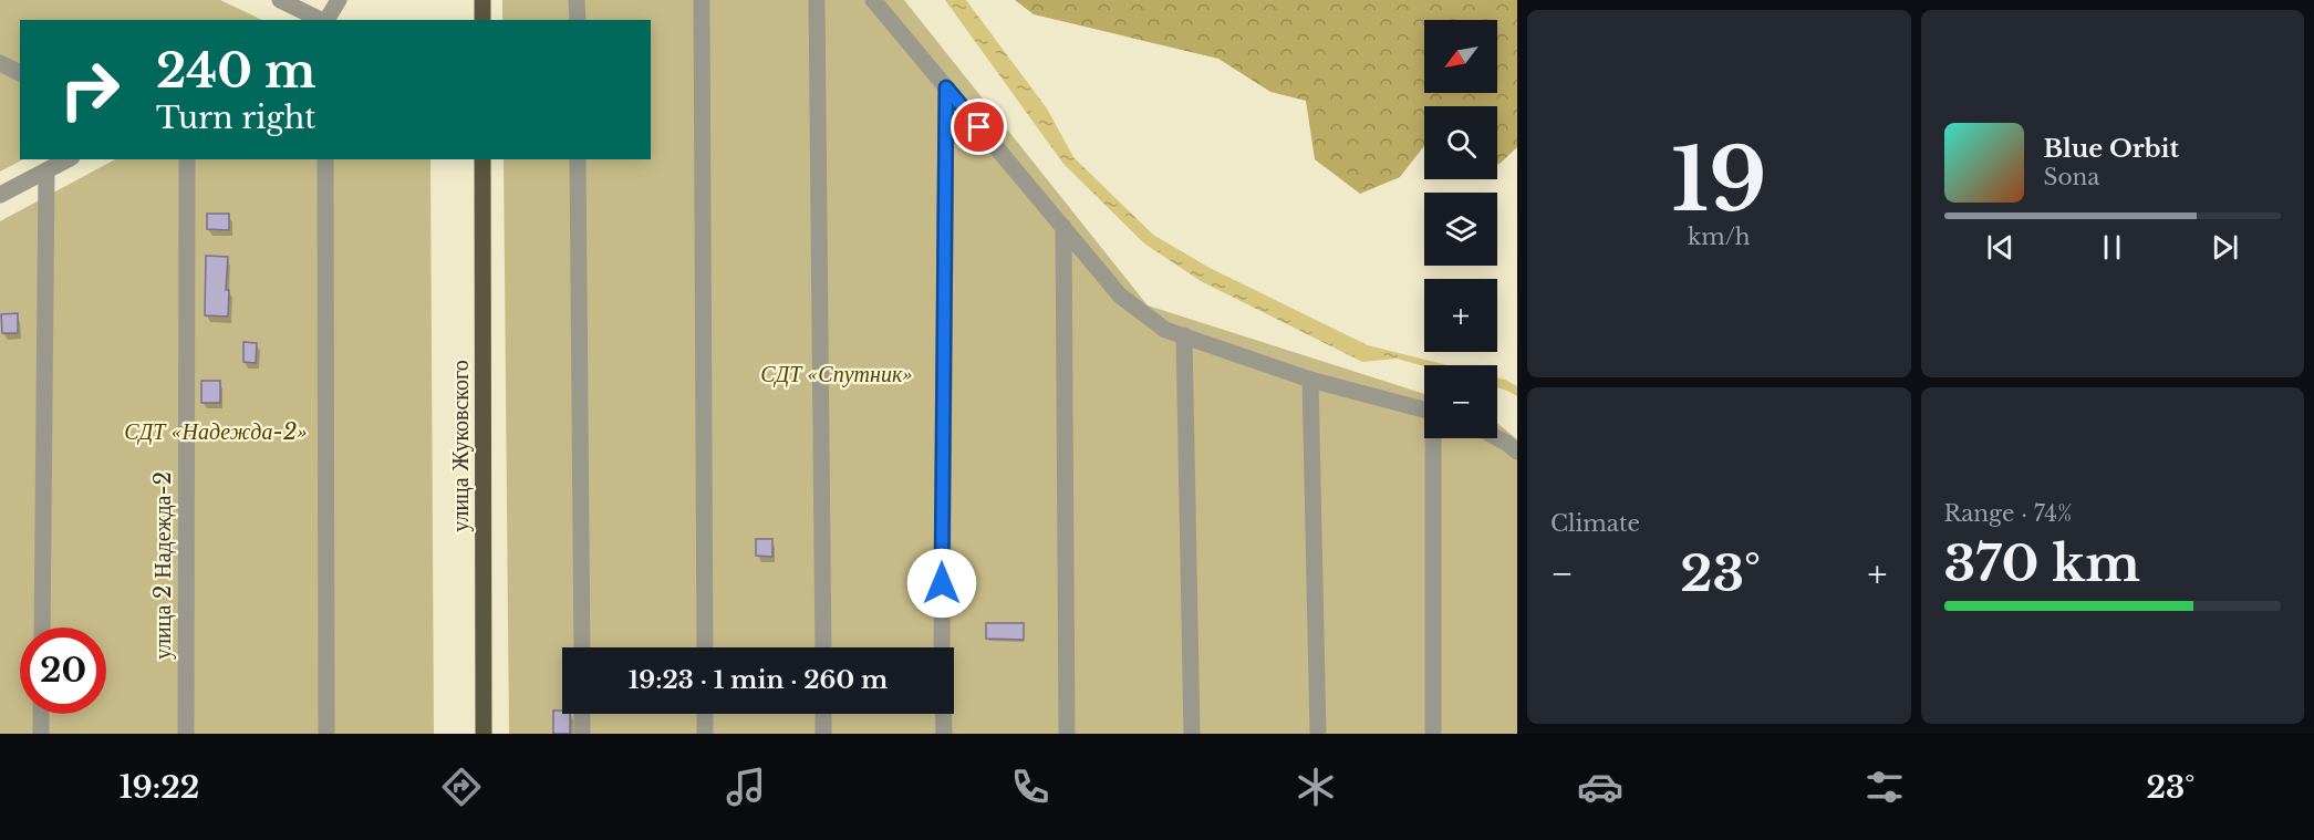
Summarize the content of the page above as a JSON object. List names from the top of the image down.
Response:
{
  "streets": {
    "main road": ["улица Жуковского"],
    "street": ["улица 2 Надежда-2"]
  },
  "parks": ["СДТ «Спутник»", "СДТ «Надежда-2»"],
  "north": "bottom left",
  "page": {
    "tile": [
      ["19", "km/h"],
      "Climate",
      ["Range · 74%", "370 km"]
    ],
    "map_buttons": ["+", "−"],
    "turn": ["240 m", "Turn right"],
    "song": ["Blue Orbit", "Sona"],
    "heat": ["−", "23°", "+"],
    "limit": "20",
    "trip": "19:23 · 1 min · 260 m",
    "tabs": ["19:22", "23°"]
  }
}
